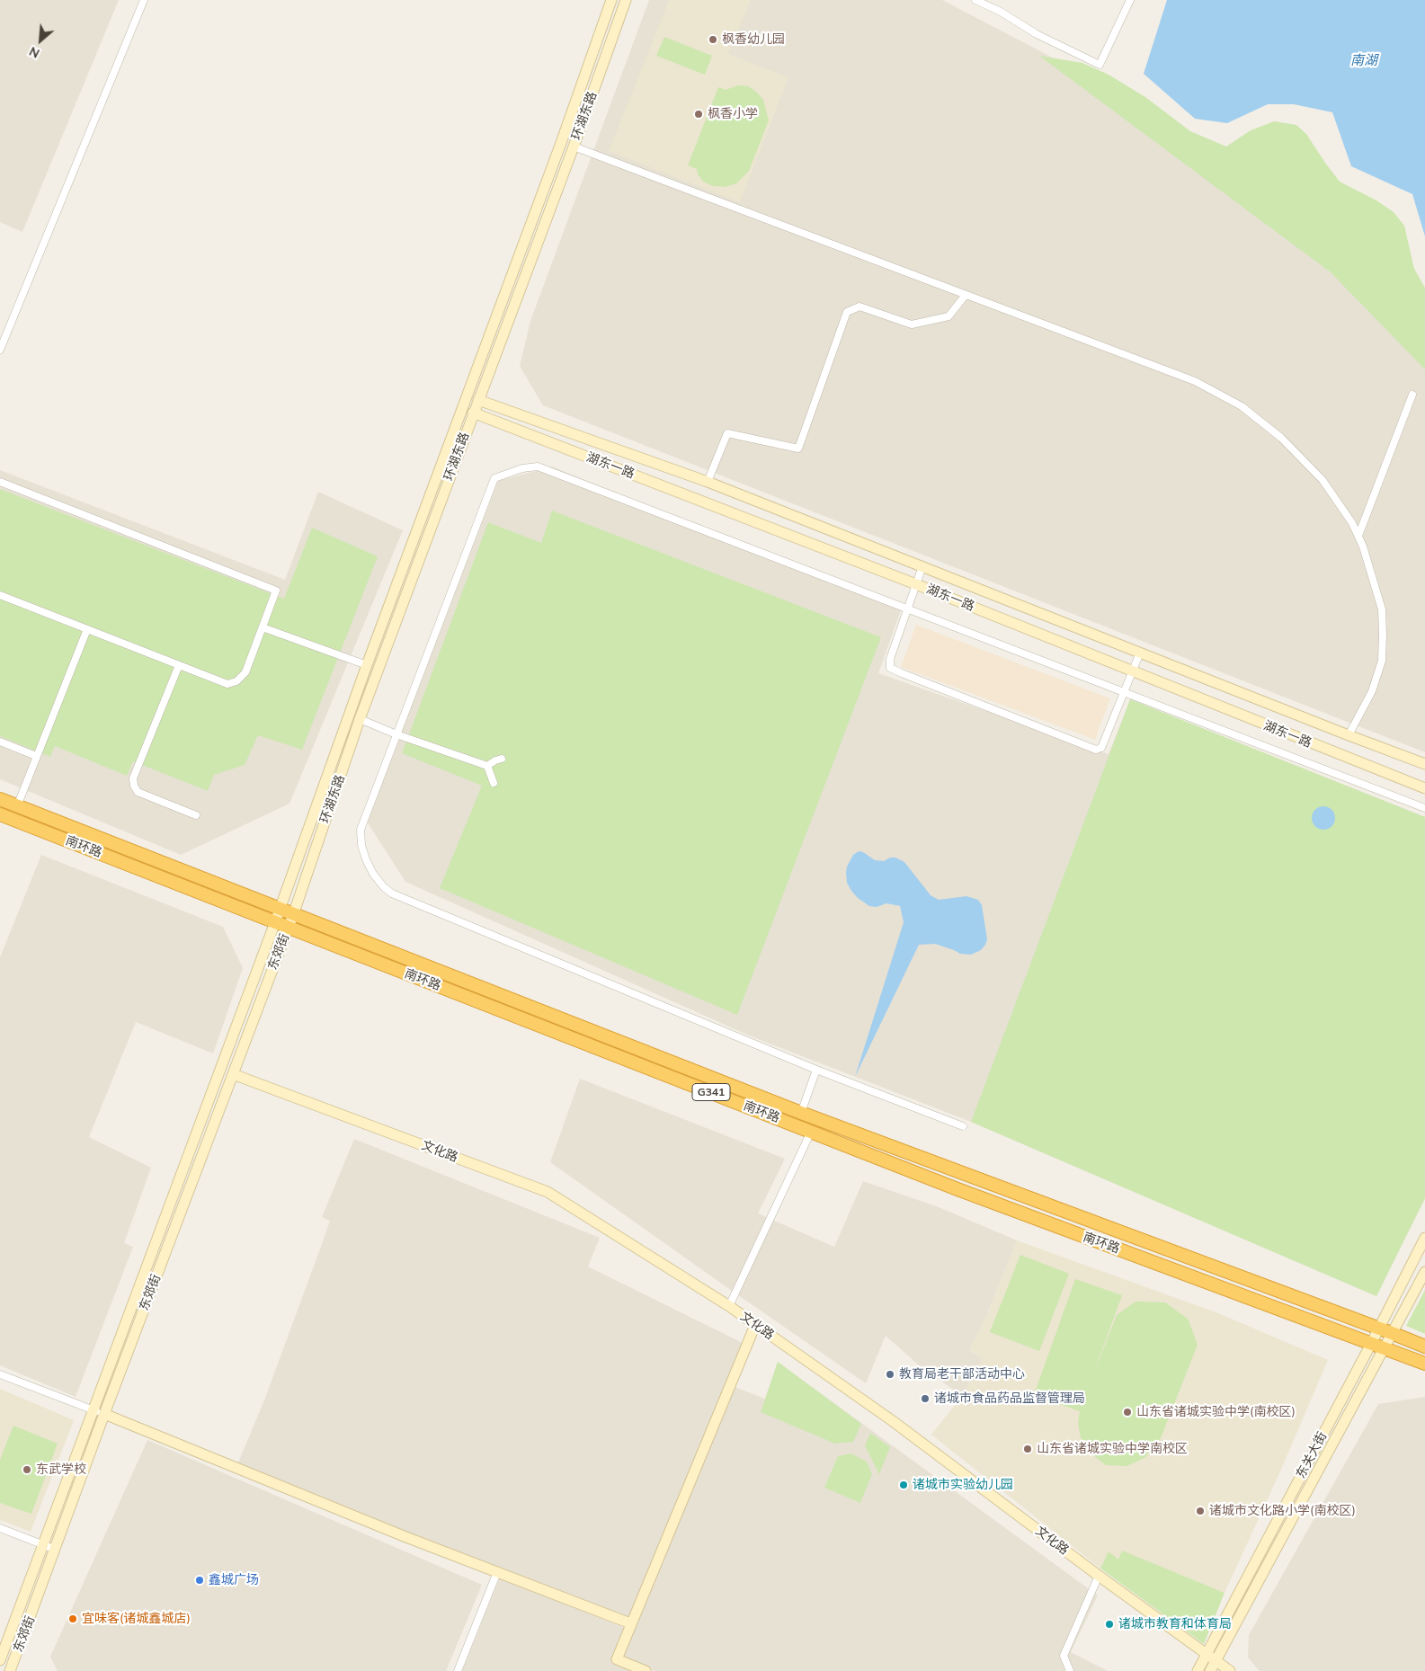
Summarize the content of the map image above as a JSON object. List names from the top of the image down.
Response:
{
  "streets": {
    "highway": ["南环路", "G341"],
    "main road": [
      "环湖东路",
      "湖东一路",
      "东郊街",
      "文化路",
      "东关大街"
    ]
  },
  "crossings": [
    ["环湖东路", "湖东一路"],
    ["环湖东路", "南环路"],
    ["环湖东路", "东郊街"],
    ["南环路", "东郊街"],
    ["南环路", "东关大街"],
    ["东郊街", "文化路"],
    ["文化路", "东关大街"]
  ],
  "water": ["南湖"],
  "places": [
    "枫香幼儿园",
    "枫香小学",
    "教育局老干部活动中心",
    "诸城市食品药品监督管理局",
    "山东省诸城实验中学(南校区)",
    "山东省诸城实验中学南校区",
    "东武学校",
    "诸城市实验幼儿园",
    "诸城市文化路小学(南校区)",
    "鑫城广场",
    "宜味客(诸城鑫城店)",
    "诸城市教育和体育局"
  ],
  "north": "bottom left"
}
